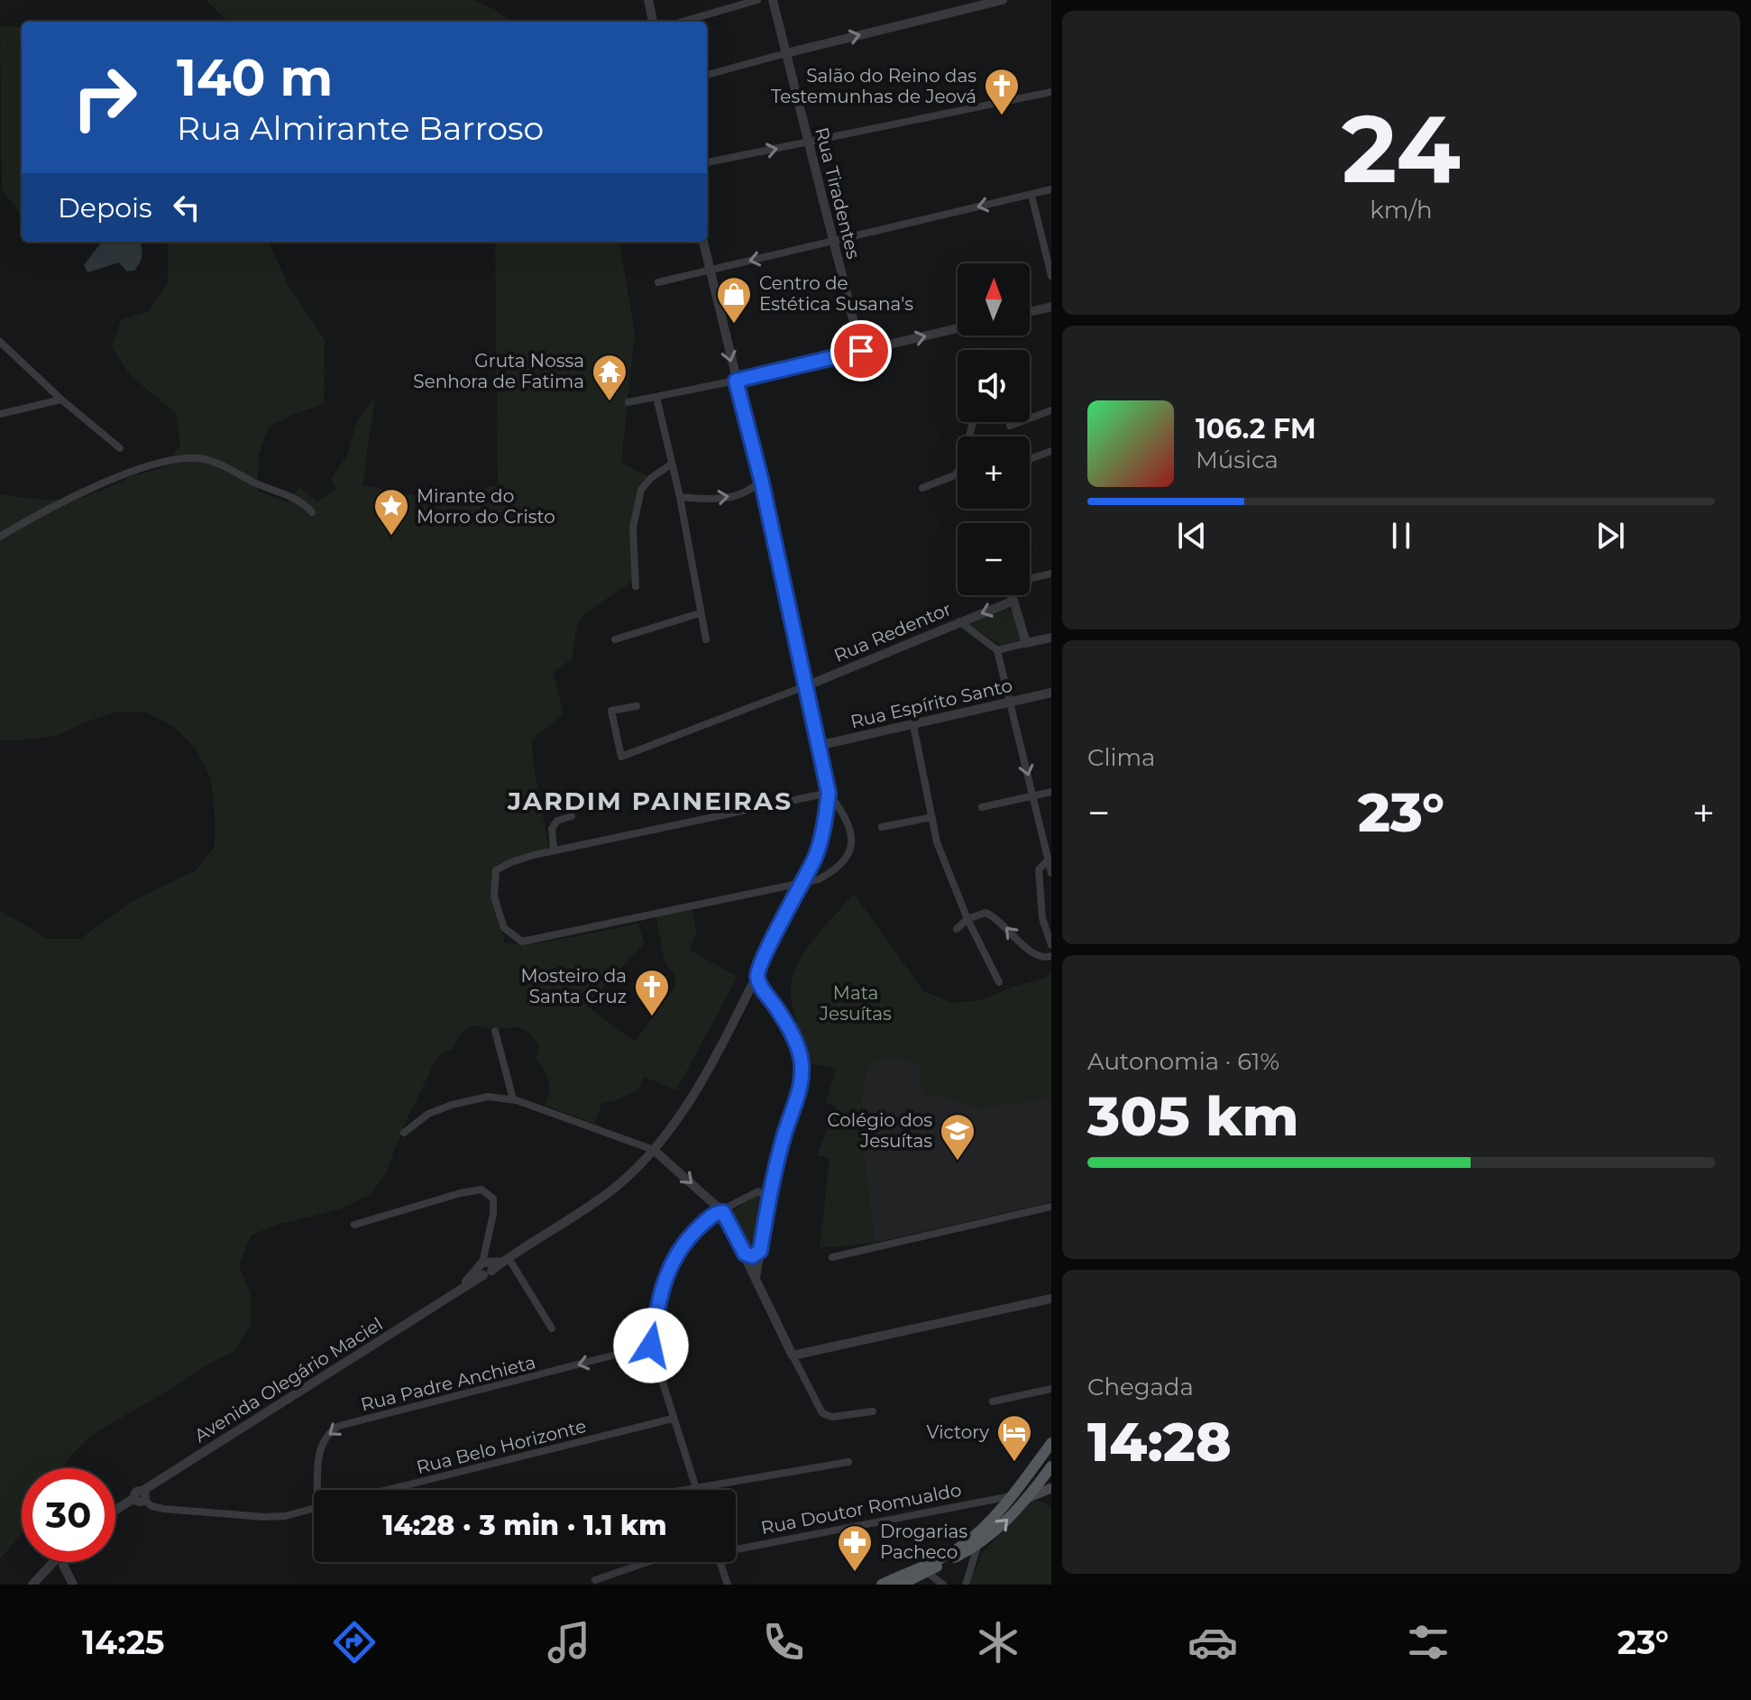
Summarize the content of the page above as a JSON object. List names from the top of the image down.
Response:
{
  "streets": {
    "street": [
      "Rua Tiradentes",
      "Rua Redentor",
      "Rua Espírito Santo",
      "Avenida Olegário Maciel",
      "Rua Padre Anchieta",
      "Rua Belo Horizonte",
      "Rua Doutor Romualdo"
    ]
  },
  "one_way": ["Rua Padre Anchieta"],
  "districts": ["JARDIM PAINEIRAS"],
  "parks": ["Mata Jesuítas"],
  "places": {
    "church": ["Salão do Reino das Testemunhas de Jeová", "Mosteiro da Santa Cruz"],
    "shop": ["Centro de Estética Susana's"],
    "temple": ["Gruta Nossa Senhora de Fatima"],
    "place": ["Mirante do Morro do Cristo"],
    "school or university": ["Colégio dos Jesuítas"],
    "hotel": ["Victory"],
    "pharmacy": ["Drogarias Pacheco"]
  },
  "north": "top",
  "page": {
    "tile": [
      ["24", "km/h"],
      "Clima",
      ["Autonomia · 61%", "305 km"],
      ["Chegada", "14:28"]
    ],
    "turn": ["140 m", "Rua Almirante Barroso"],
    "then": "Depois",
    "map_buttons": ["+", "−"],
    "song": ["106.2 FM", "Música"],
    "heat": ["−", "23°", "+"],
    "limit": "30",
    "trip": "14:28 · 3 min · 1.1 km",
    "tabs": ["14:25", "23°"]
  }
}
